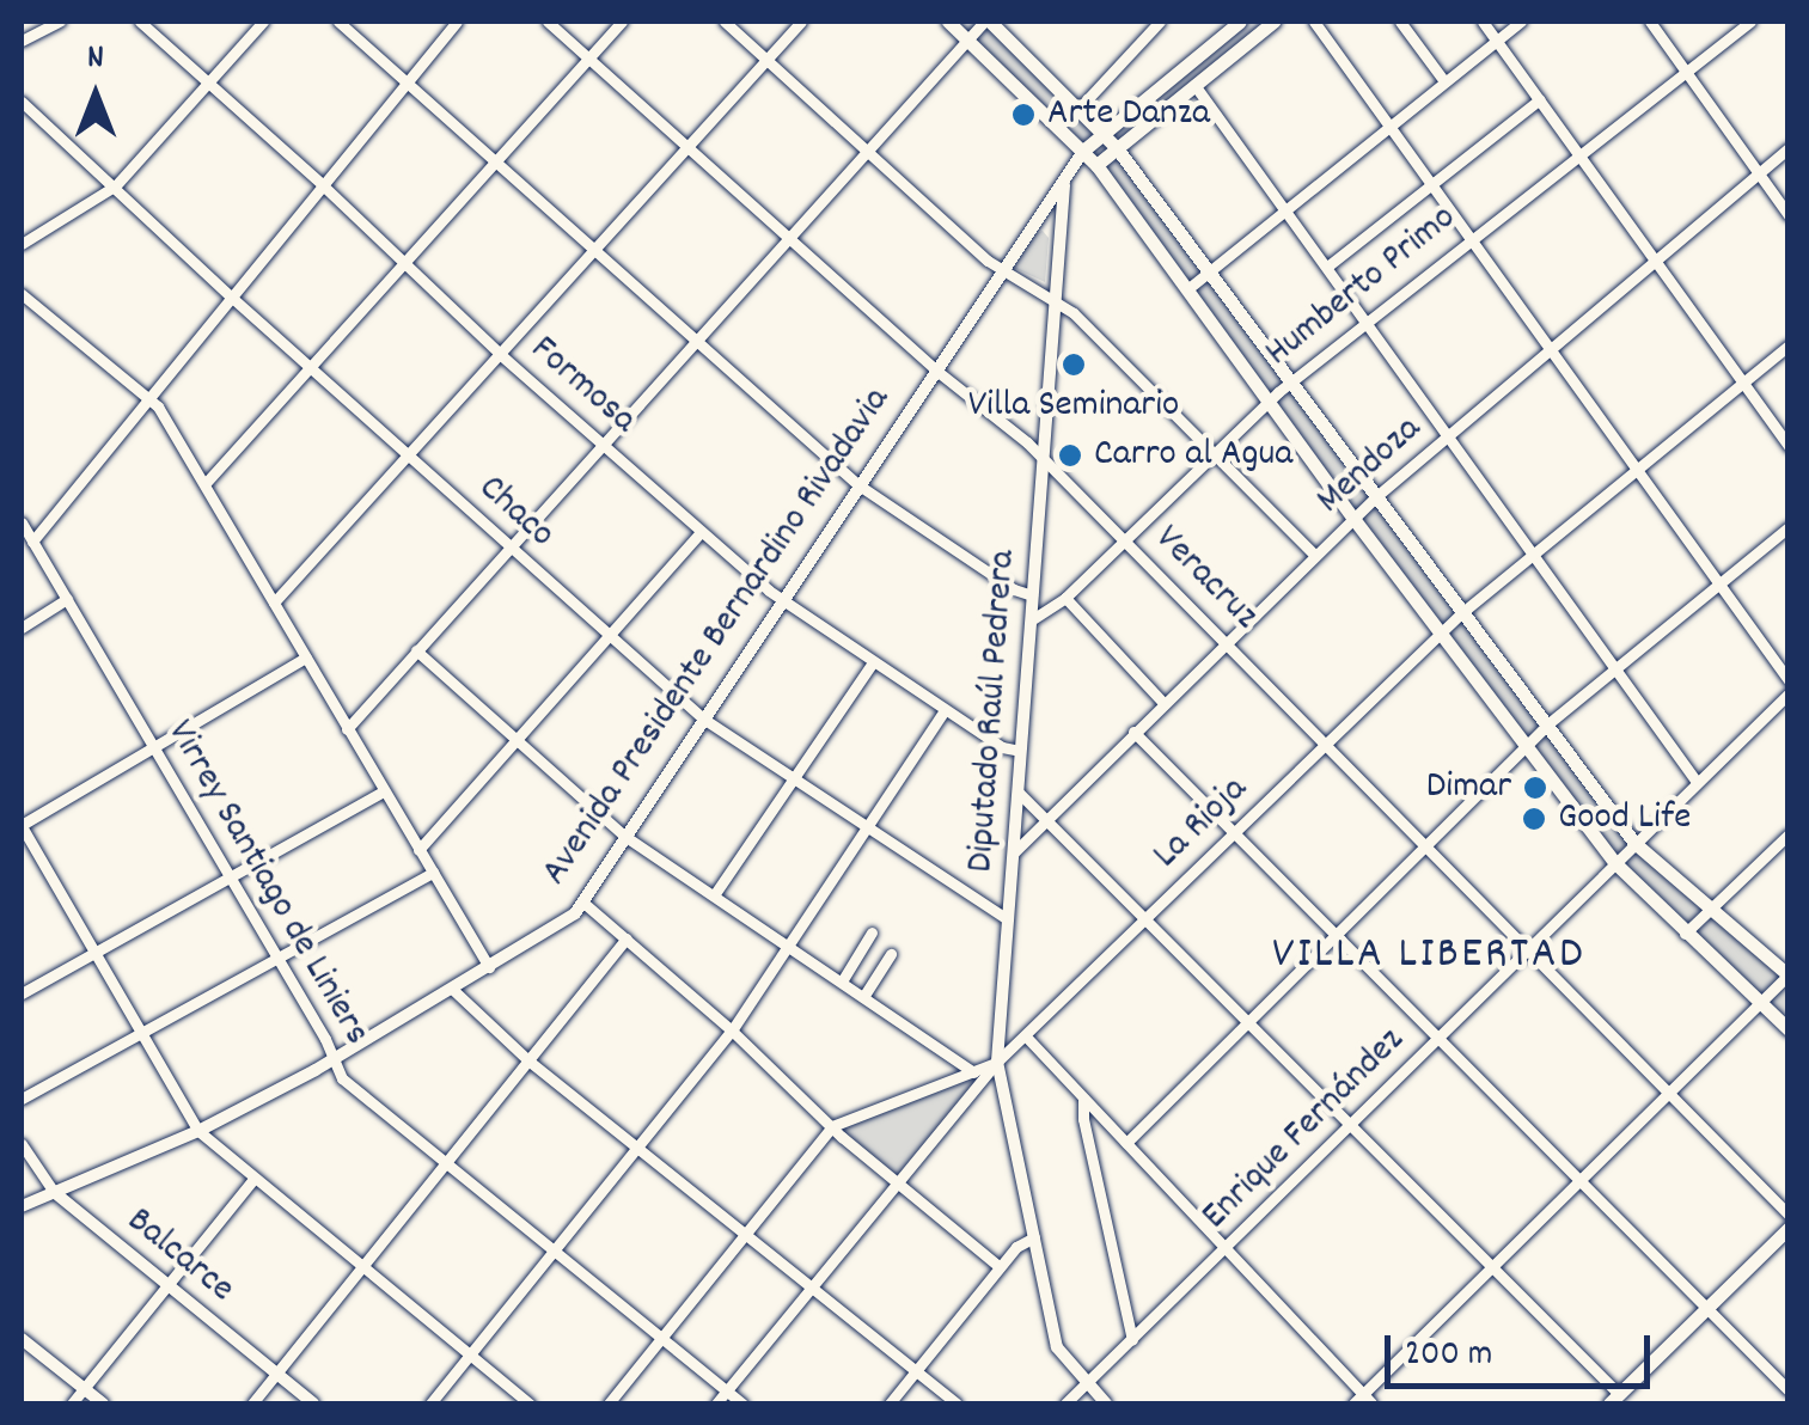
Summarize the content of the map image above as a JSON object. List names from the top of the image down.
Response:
{
  "streets": {
    "main road": ["Avenida Presidente Bernardino Rivadavia"],
    "street": [
      "Humberto Primo",
      "Formosa",
      "Mendoza",
      "Chaco",
      "Veracruz",
      "Diputado Raúl Pedrera",
      "La Rioja",
      "Virrey Santiago de Liniers",
      "Enrique Fernández",
      "Balcarce"
    ]
  },
  "crossings": [
    ["Humberto Primo", "Veracruz"],
    ["Humberto Primo", "Diputado Raúl Pedrera"],
    ["Formosa", "Avenida Presidente Bernardino Rivadavia"],
    ["Formosa", "Diputado Raúl Pedrera"],
    ["Mendoza", "Veracruz"],
    ["Mendoza", "Diputado Raúl Pedrera"],
    ["Chaco", "Avenida Presidente Bernardino Rivadavia"],
    ["Chaco", "Diputado Raúl Pedrera"],
    ["Veracruz", "Avenida Presidente Bernardino Rivadavia"],
    ["Veracruz", "Diputado Raúl Pedrera"],
    ["Veracruz", "La Rioja"],
    ["Veracruz", "Enrique Fernández"],
    ["Avenida Presidente Bernardino Rivadavia", "Diputado Raúl Pedrera"],
    ["Avenida Presidente Bernardino Rivadavia", "Virrey Santiago de Liniers"],
    ["Avenida Presidente Bernardino Rivadavia", "Balcarce"],
    ["Diputado Raúl Pedrera", "La Rioja"],
    ["Diputado Raúl Pedrera", "Enrique Fernández"],
    ["La Rioja", "Virrey Santiago de Liniers"]
  ],
  "districts": ["VILLA LIBERTAD"],
  "places": [
    "Arte Danza",
    "Villa Seminario",
    "Carro al Agua",
    "Dimar",
    "Good Life"
  ],
  "scale_bar": "200 m",
  "north": "top"
}
